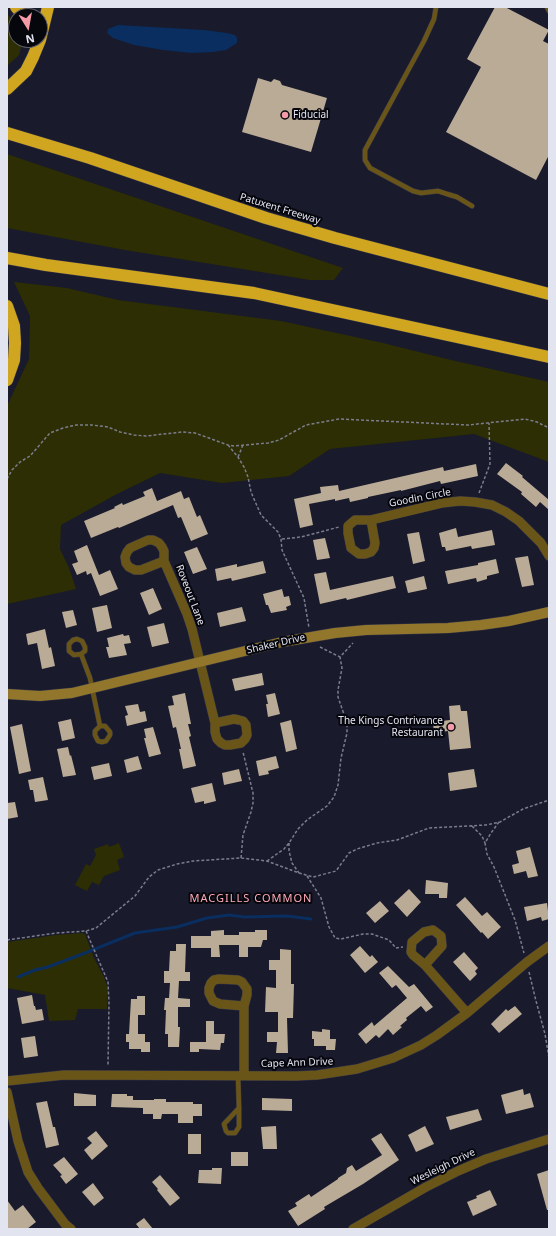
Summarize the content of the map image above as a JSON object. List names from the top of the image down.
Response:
{
  "streets": {
    "highway": ["Patuxent Freeway"],
    "street": [
      "Goodin Circle",
      "Roveout Lane",
      "Shaker Drive",
      "Cape Ann Drive",
      "Wesleigh Drive"
    ]
  },
  "crossings": [
    ["Roveout Lane", "Shaker Drive"]
  ],
  "districts": ["MACGILLS COMMON"],
  "places": ["Fiducial", "The Kings Contrivance Restaurant"],
  "north": "bottom"
}
